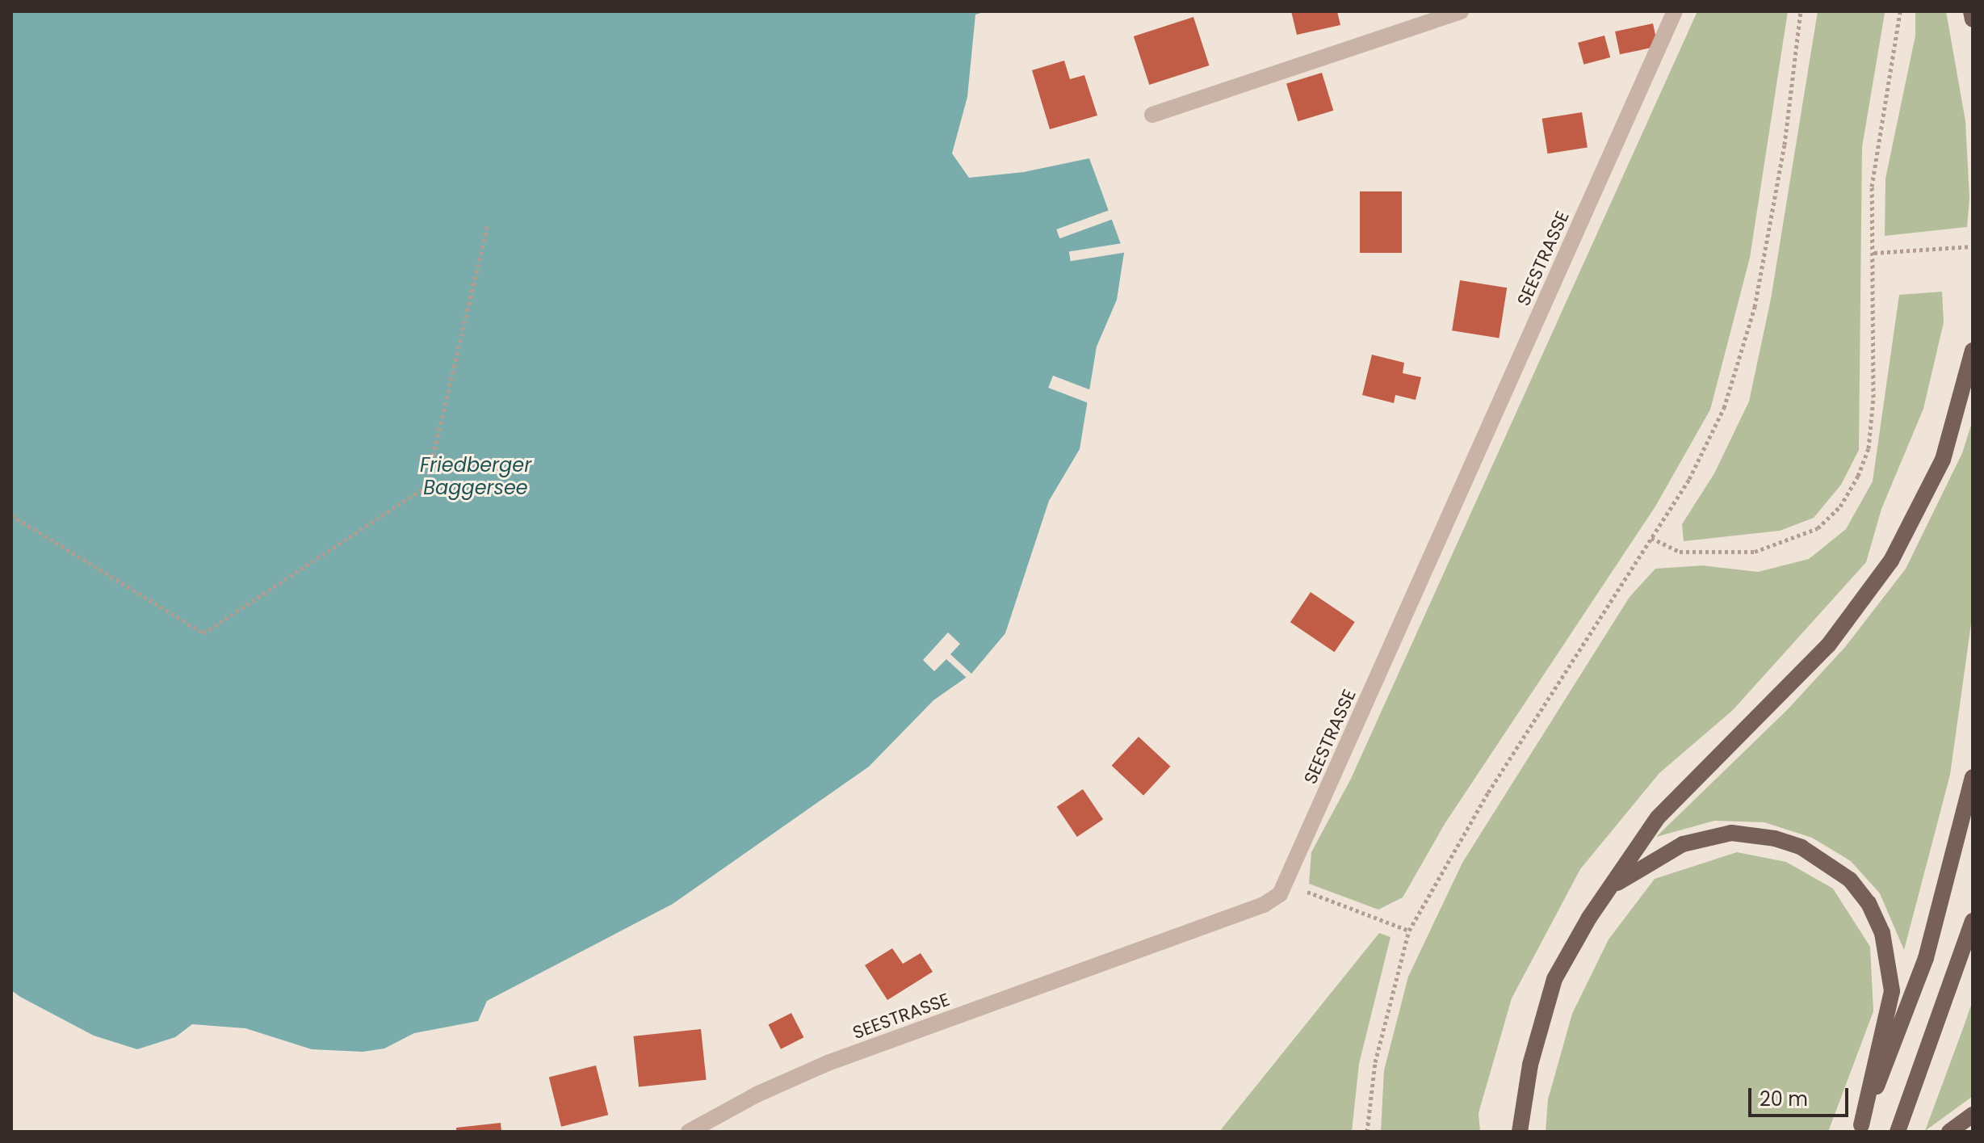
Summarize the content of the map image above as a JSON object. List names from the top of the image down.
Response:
{
  "streets": {
    "street": ["SEESTRASSE"]
  },
  "water": ["Friedberger Baggersee"],
  "scale_bar": "20 m"
}
